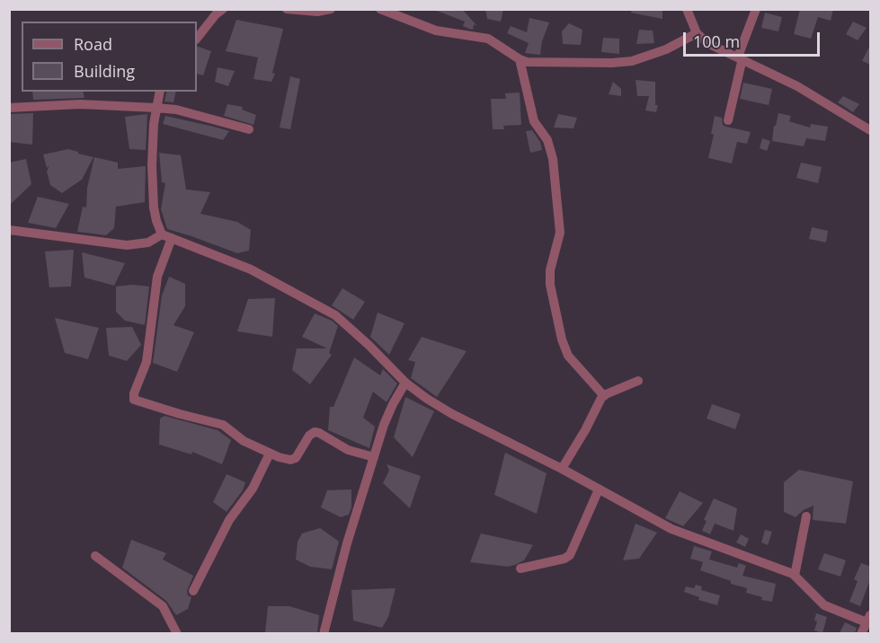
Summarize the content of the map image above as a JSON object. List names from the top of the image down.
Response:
{
  "legend": ["Road", "Building"],
  "scale_bar": "100 m"
}
